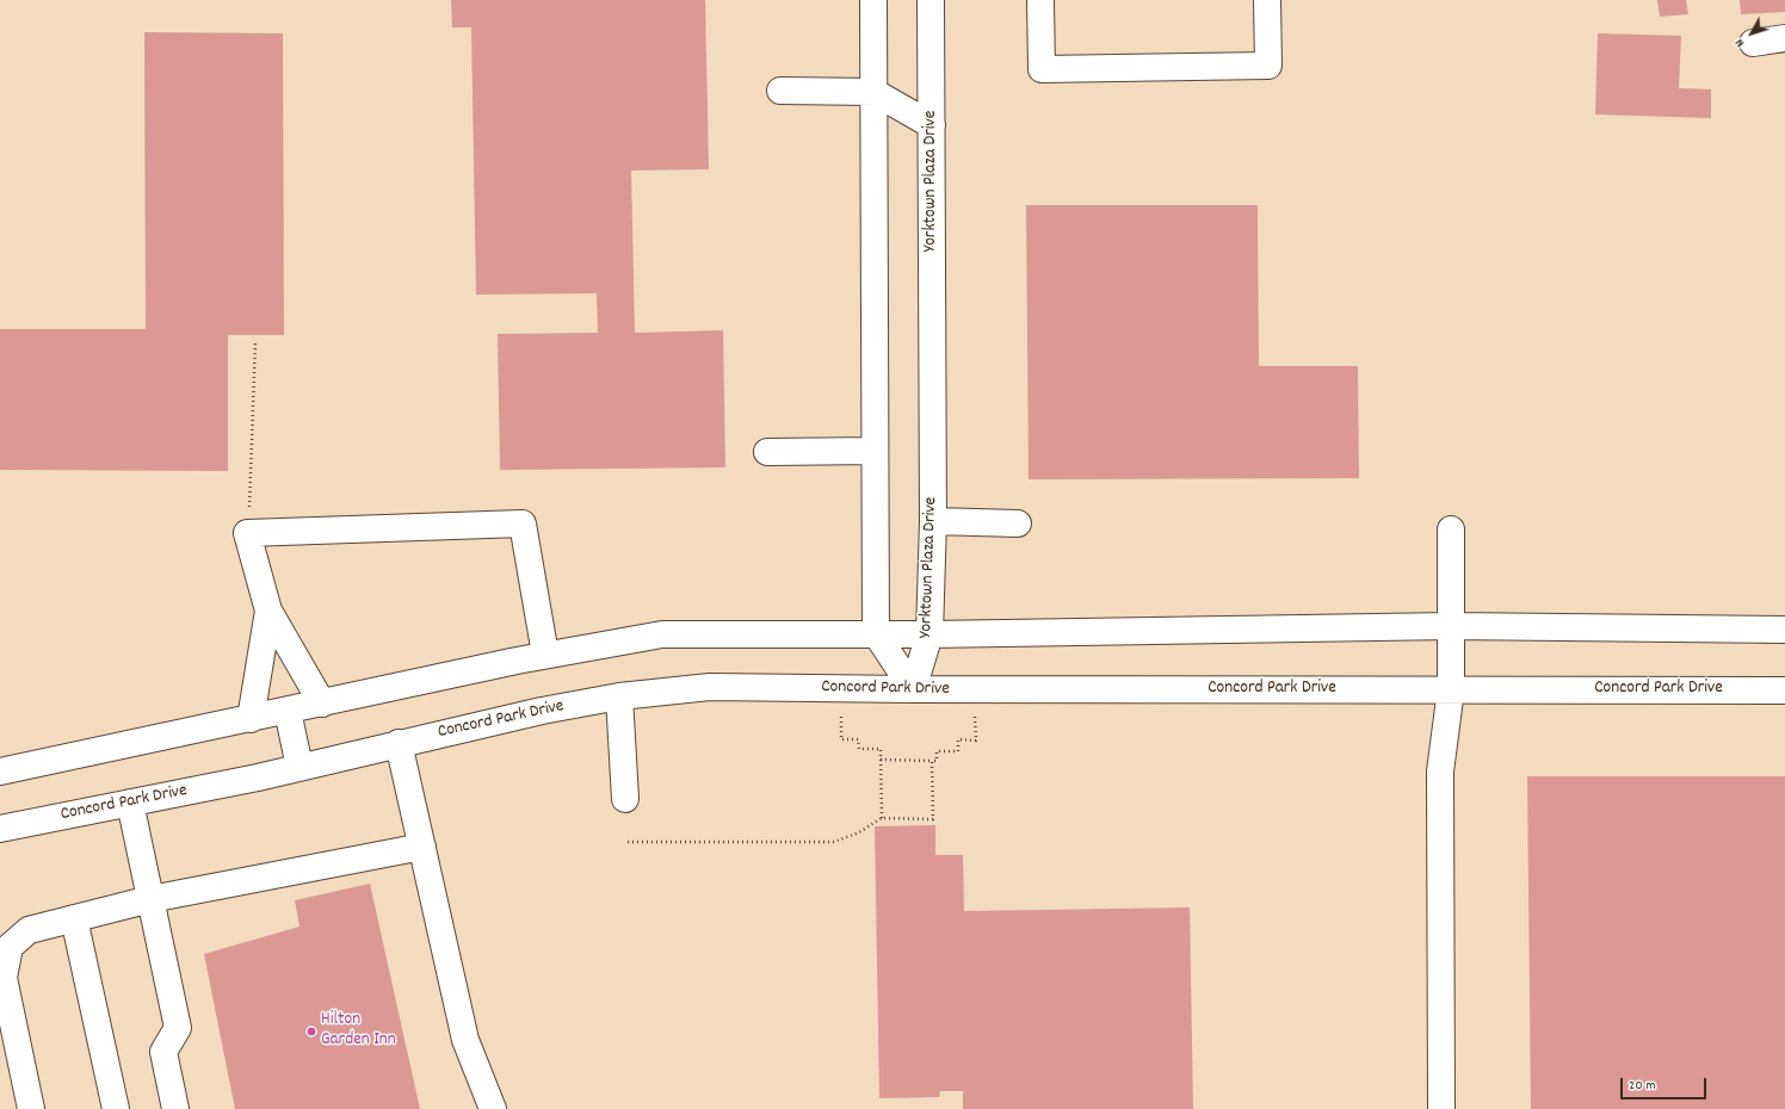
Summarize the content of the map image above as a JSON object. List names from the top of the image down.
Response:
{
  "streets": {
    "street": ["Yorktown Plaza Drive", "Concord Park Drive"]
  },
  "crossings": [
    ["Yorktown Plaza Drive", "Concord Park Drive"]
  ],
  "places": ["Hilton Garden Inn"],
  "scale_bar": "20 m",
  "north": "bottom left"
}
